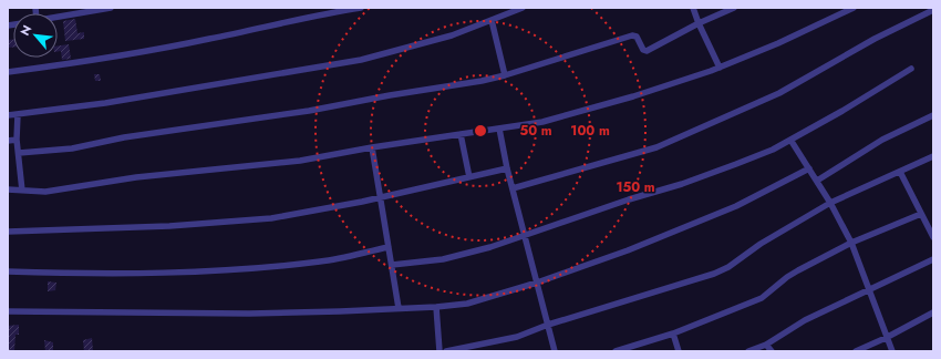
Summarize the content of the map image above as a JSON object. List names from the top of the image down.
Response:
{
  "north": "top left",
  "rings": ["50 m", "100 m", "150 m"]
}
